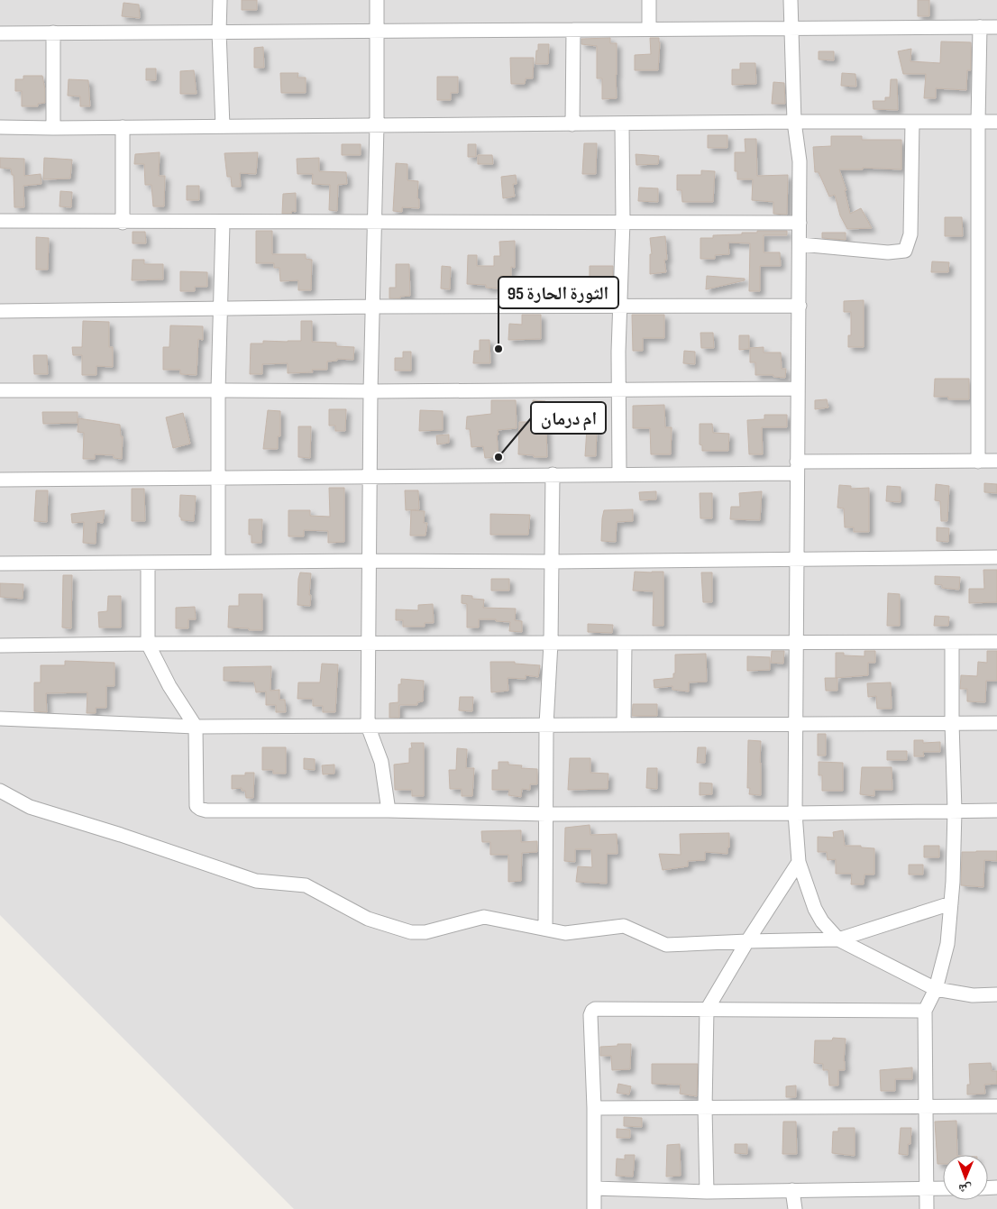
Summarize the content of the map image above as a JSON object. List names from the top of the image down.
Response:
{
  "places": ["الثورة الحارة 95", "ام درمان"],
  "north": "bottom"
}
